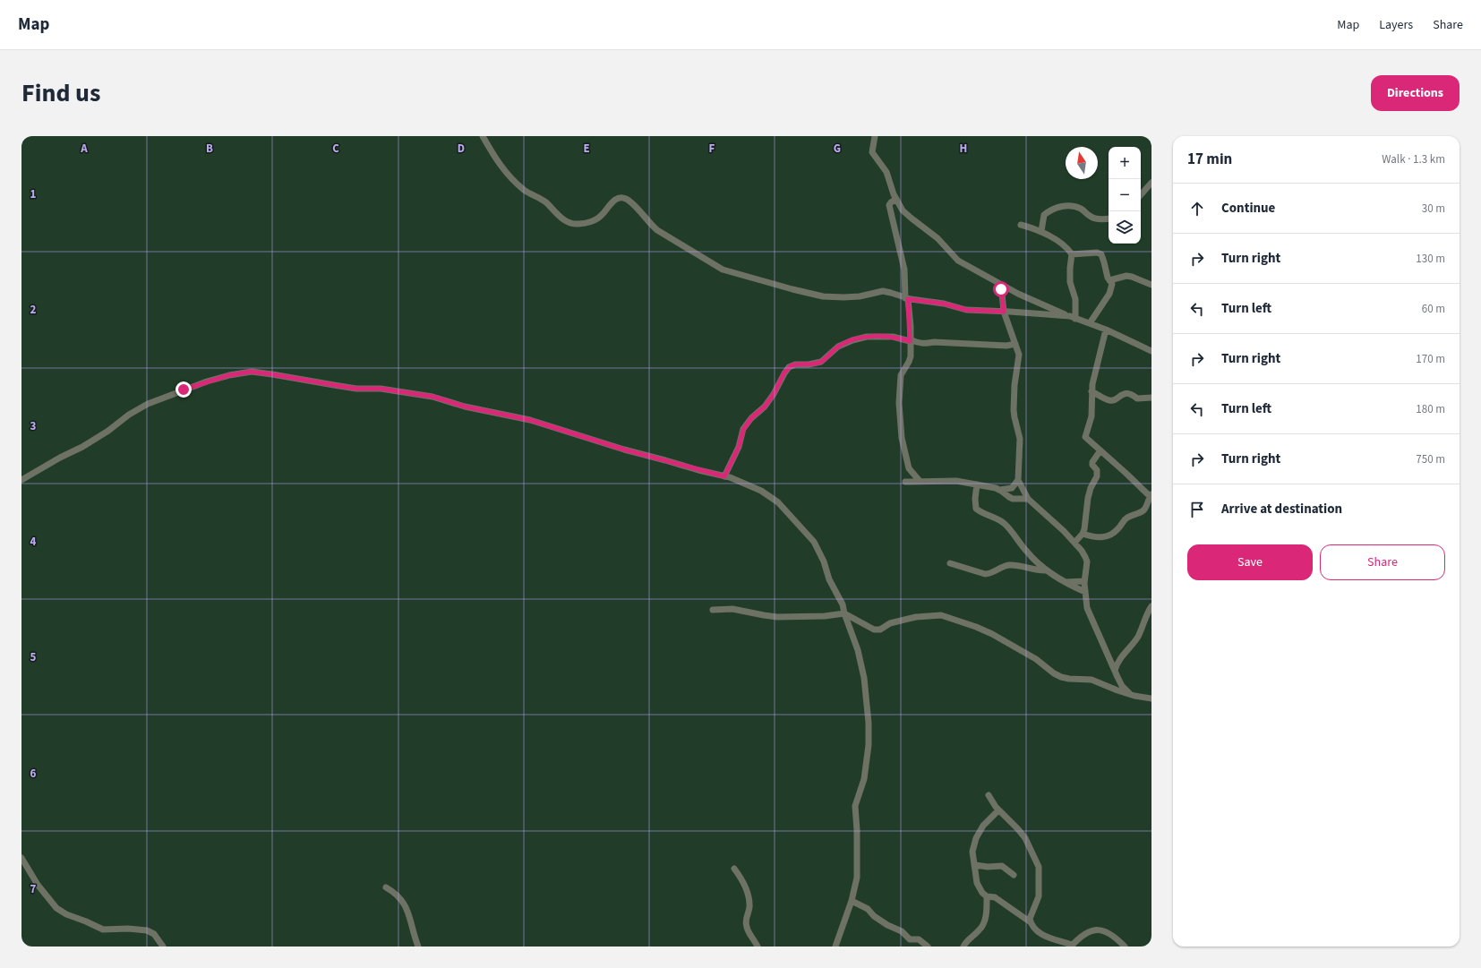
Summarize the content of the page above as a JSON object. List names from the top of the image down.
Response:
{
  "north": "top",
  "page": {
    "header": "Map",
    "nav": ["Map", "Layers", "Share"],
    "title": "Find us",
    "buttons": [
      "Directions",
      ["Save", "Share"]
    ],
    "heading": ["17 min", "Walk · 1.3 km"],
    "map_buttons": ["+", "−"],
    "list": [
      ["Continue", "30 m"],
      ["Turn right", "130 m"],
      ["Turn left", "60 m"],
      ["Turn right", "170 m"],
      ["Turn left", "180 m"],
      ["Turn right", "750 m"],
      "Arrive at destination"
    ]
  },
  "grid": {
    "columns": [
      "A",
      "B",
      "C",
      "D",
      "E",
      "F",
      "G",
      "H"
    ],
    "rows": [
      "1",
      "2",
      "3",
      "4",
      "5",
      "6",
      "7"
    ]
  }
}
